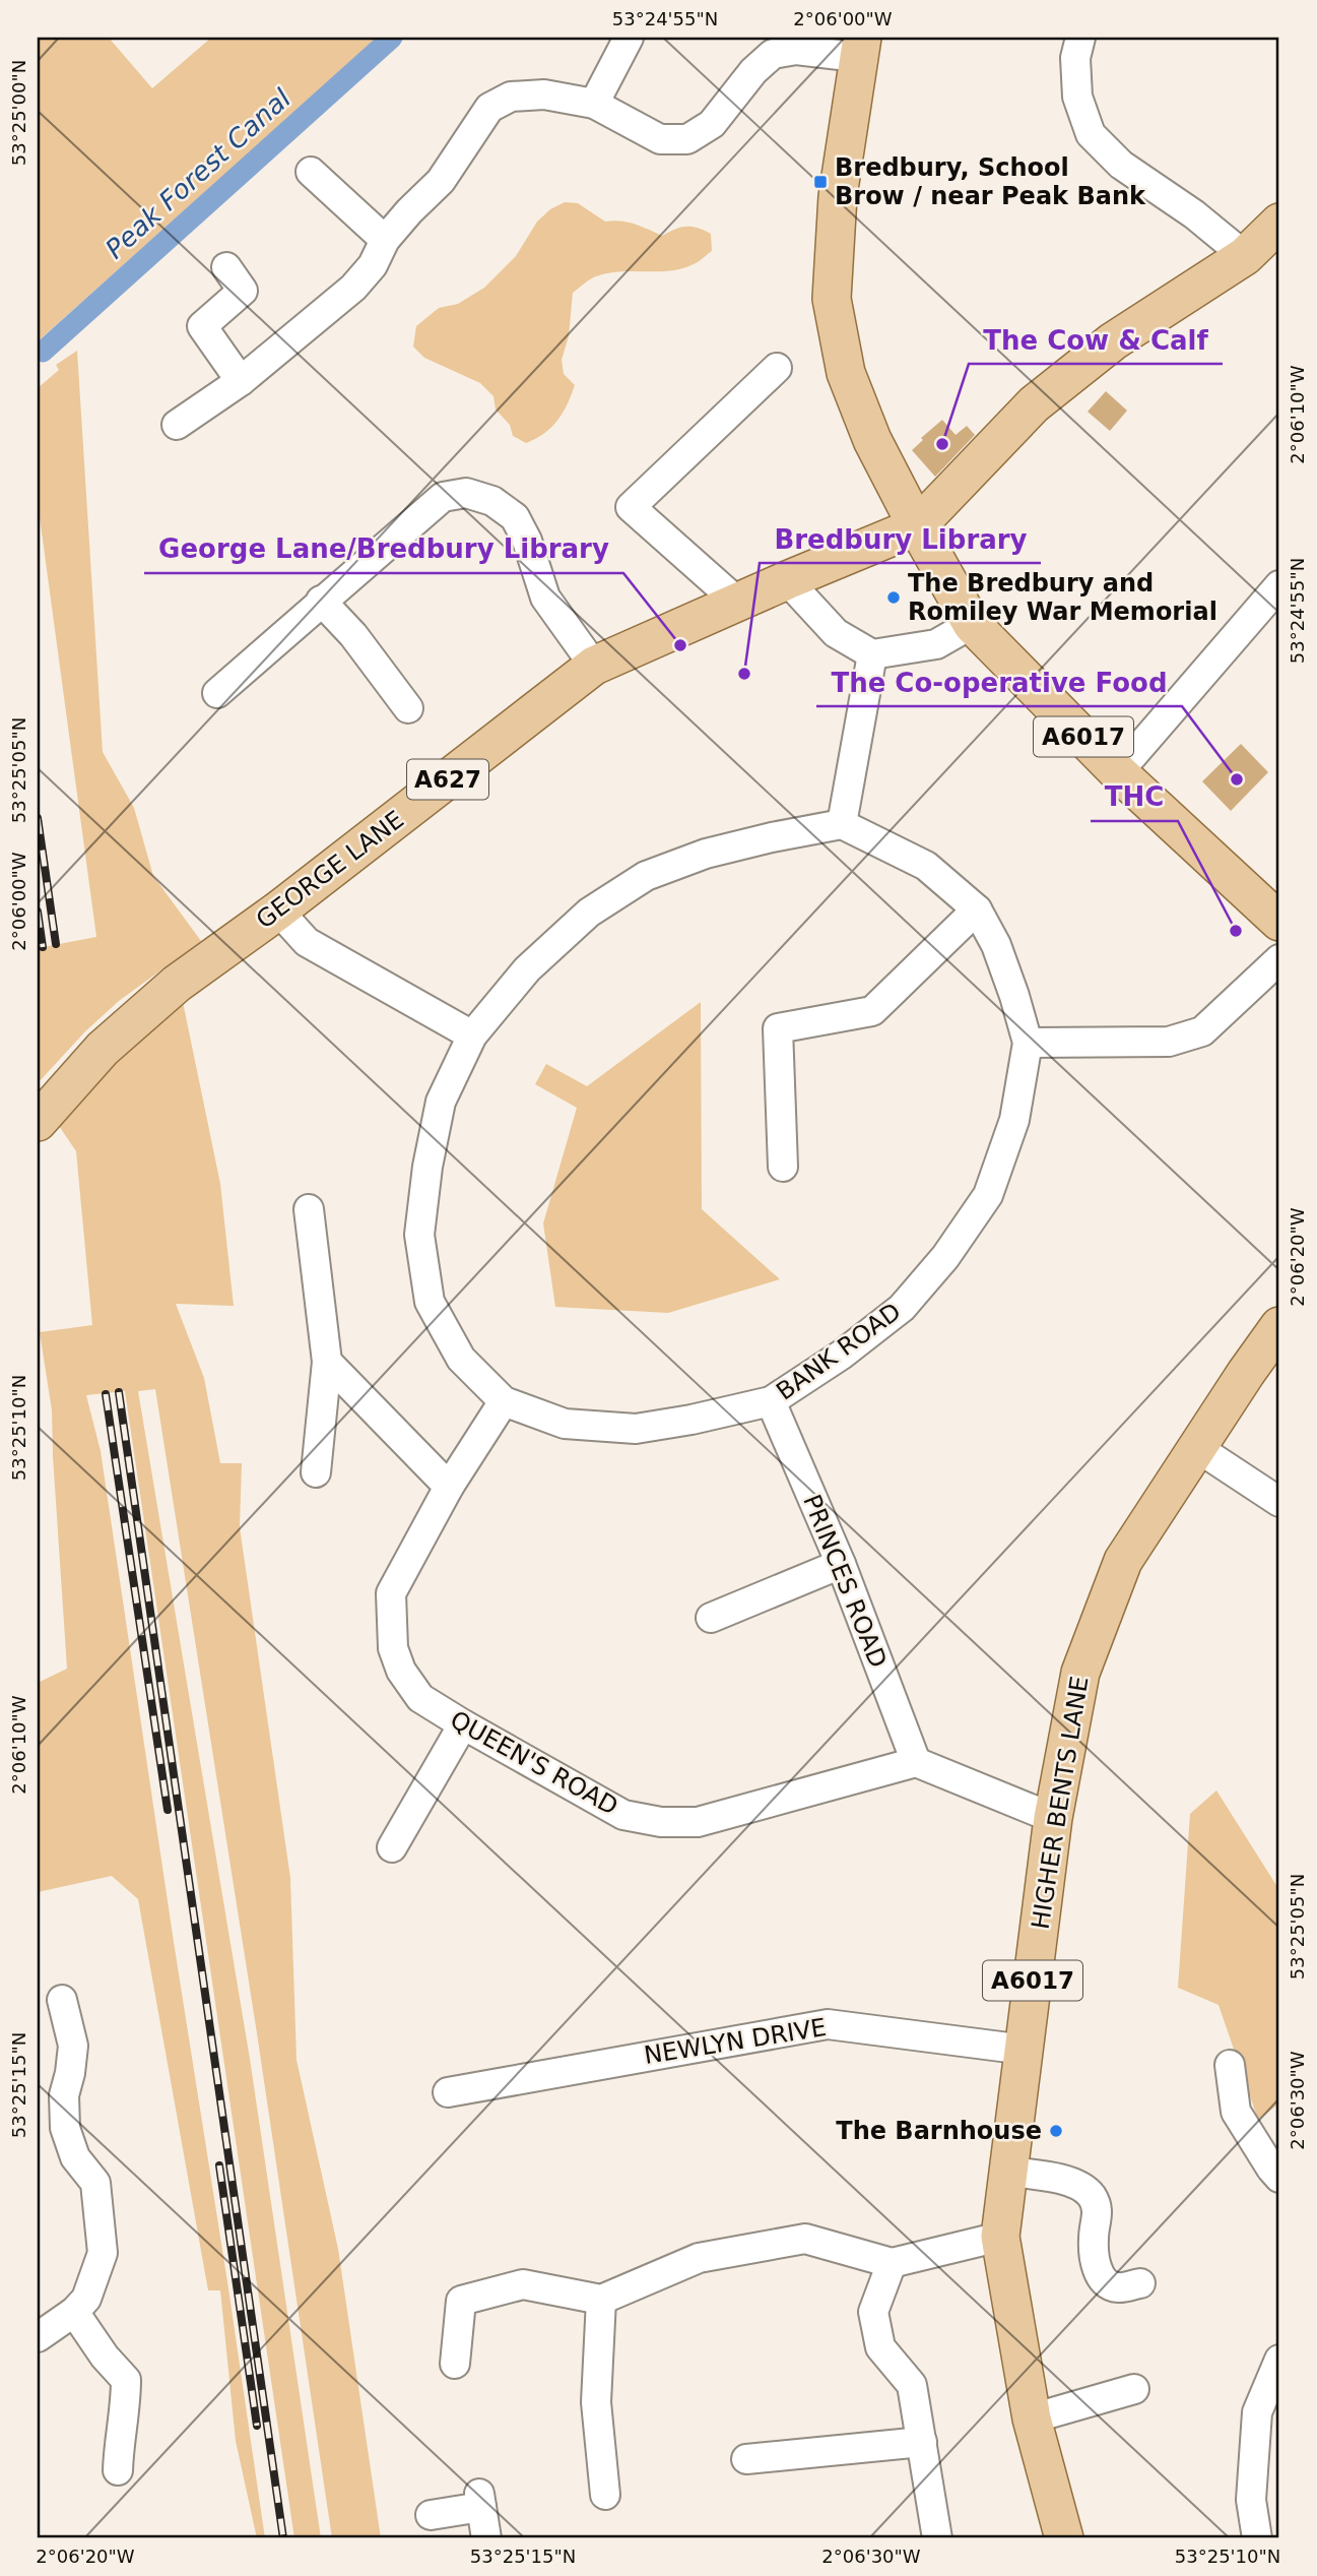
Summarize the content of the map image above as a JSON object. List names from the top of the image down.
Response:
{
  "streets": {
    "main road": [
      "A6017",
      "A627",
      "GEORGE LANE",
      "HIGHER BENTS LANE"
    ],
    "street": [
      "BANK ROAD",
      "PRINCES ROAD",
      "QUEEN'S ROAD",
      "NEWLYN DRIVE"
    ]
  },
  "crossings": [
    ["A6017", "A627"],
    ["A6017", "GEORGE LANE"],
    ["A627", "GEORGE LANE"],
    ["BANK ROAD", "PRINCES ROAD"],
    ["BANK ROAD", "QUEEN'S ROAD"],
    ["PRINCES ROAD", "QUEEN'S ROAD"],
    ["HIGHER BENTS LANE", "NEWLYN DRIVE"]
  ],
  "water": ["Peak Forest Canal"],
  "places": {
    "transit": ["Bredbury, School Brow / near Peak Bank"],
    "other": [
      "The Cow & Calf",
      "The Bredbury and Romiley War Memorial",
      "George Lane/Bredbury Library",
      "Bredbury Library",
      "The Co-operative Food",
      "THC",
      "The Barnhouse"
    ]
  },
  "coordinates": [
    "53°24'55\"N",
    "2°06'00\"W",
    "53°25'00\"N",
    "2°06'10\"W",
    "53°25'05\"N",
    "2°06'20\"W",
    "53°25'10\"N",
    "53°25'15\"N",
    "2°06'30\"W"
  ]
}
